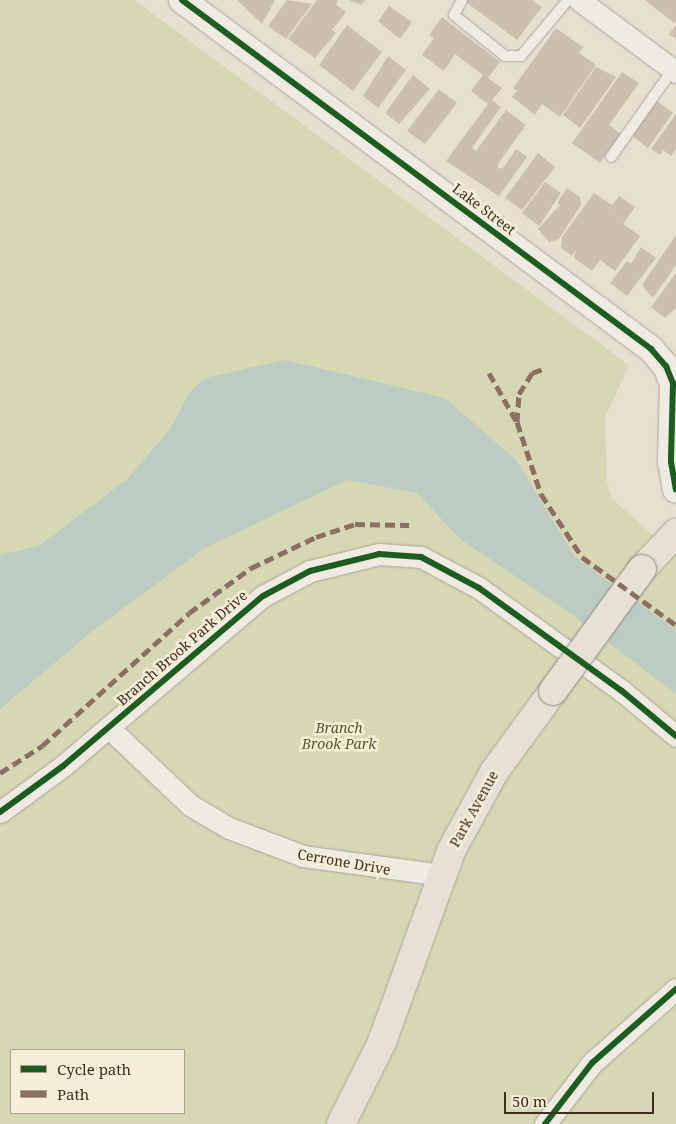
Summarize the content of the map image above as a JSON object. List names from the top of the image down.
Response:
{
  "streets": {
    "main road": ["Park Avenue"],
    "street": ["Lake Street", "Branch Brook Park Drive", "Cerrone Drive"]
  },
  "crossings": [
    ["Branch Brook Park Drive", "Cerrone Drive"],
    ["Park Avenue", "Cerrone Drive"]
  ],
  "parks": ["Branch Brook Park"],
  "legend": ["Cycle path", "Path"],
  "scale_bar": "50 m"
}
